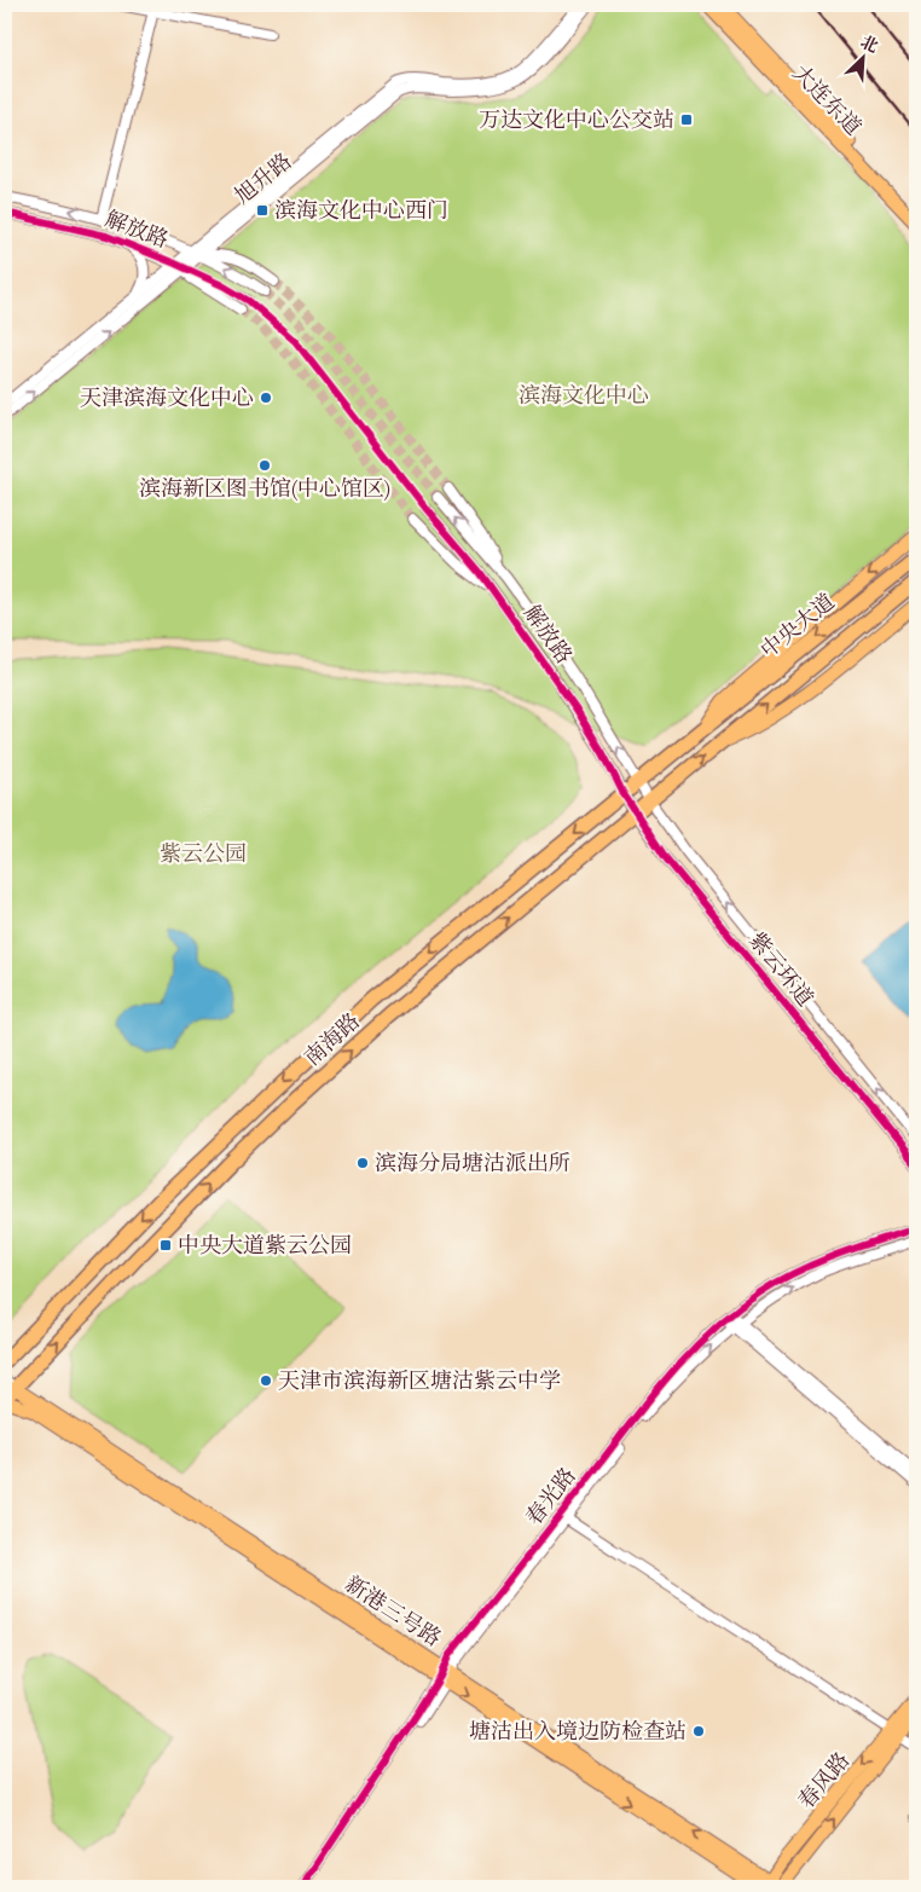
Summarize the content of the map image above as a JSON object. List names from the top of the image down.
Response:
{
  "streets": {
    "highway": ["中央大道", "南海路"],
    "main road": ["大连东道", "新港三号路", "春风路"],
    "street": [
      "旭升路",
      "解放路",
      "紫云环道",
      "春光路"
    ]
  },
  "crossings": [
    ["旭升路", "解放路"],
    ["解放路", "紫云环道"],
    ["解放路", "南海路"],
    ["中央大道", "南海路"],
    ["紫云环道", "南海路"],
    ["南海路", "新港三号路"],
    ["春光路", "新港三号路"],
    ["新港三号路", "春风路"]
  ],
  "parks": ["滨海文化中心", "紫云公园"],
  "places": {
    "transit": ["万达文化中心公交站", "滨海文化中心西门", "中央大道紫云公园"],
    "other": [
      "天津滨海文化中心",
      "滨海新区图书馆(中心馆区)",
      "滨海分局塘沽派出所",
      "天津市滨海新区塘沽紫云中学",
      "塘沽出入境边防检查站"
    ]
  },
  "north": "top right"
}
